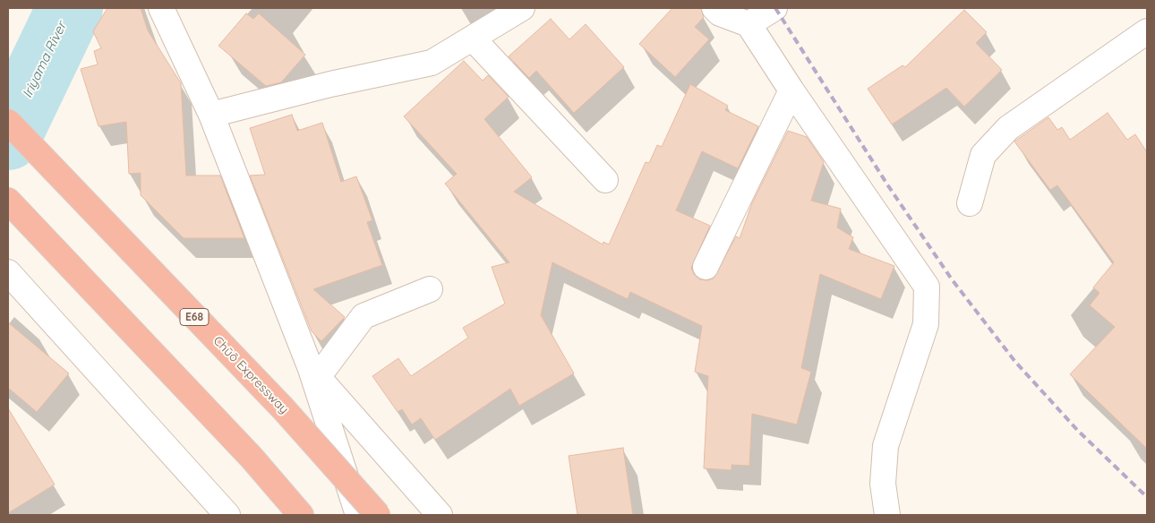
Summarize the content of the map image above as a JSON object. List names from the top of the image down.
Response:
{
  "streets": {
    "highway": ["E68", "Chūō Expressway"]
  },
  "water": ["Iriyama River"]
}
